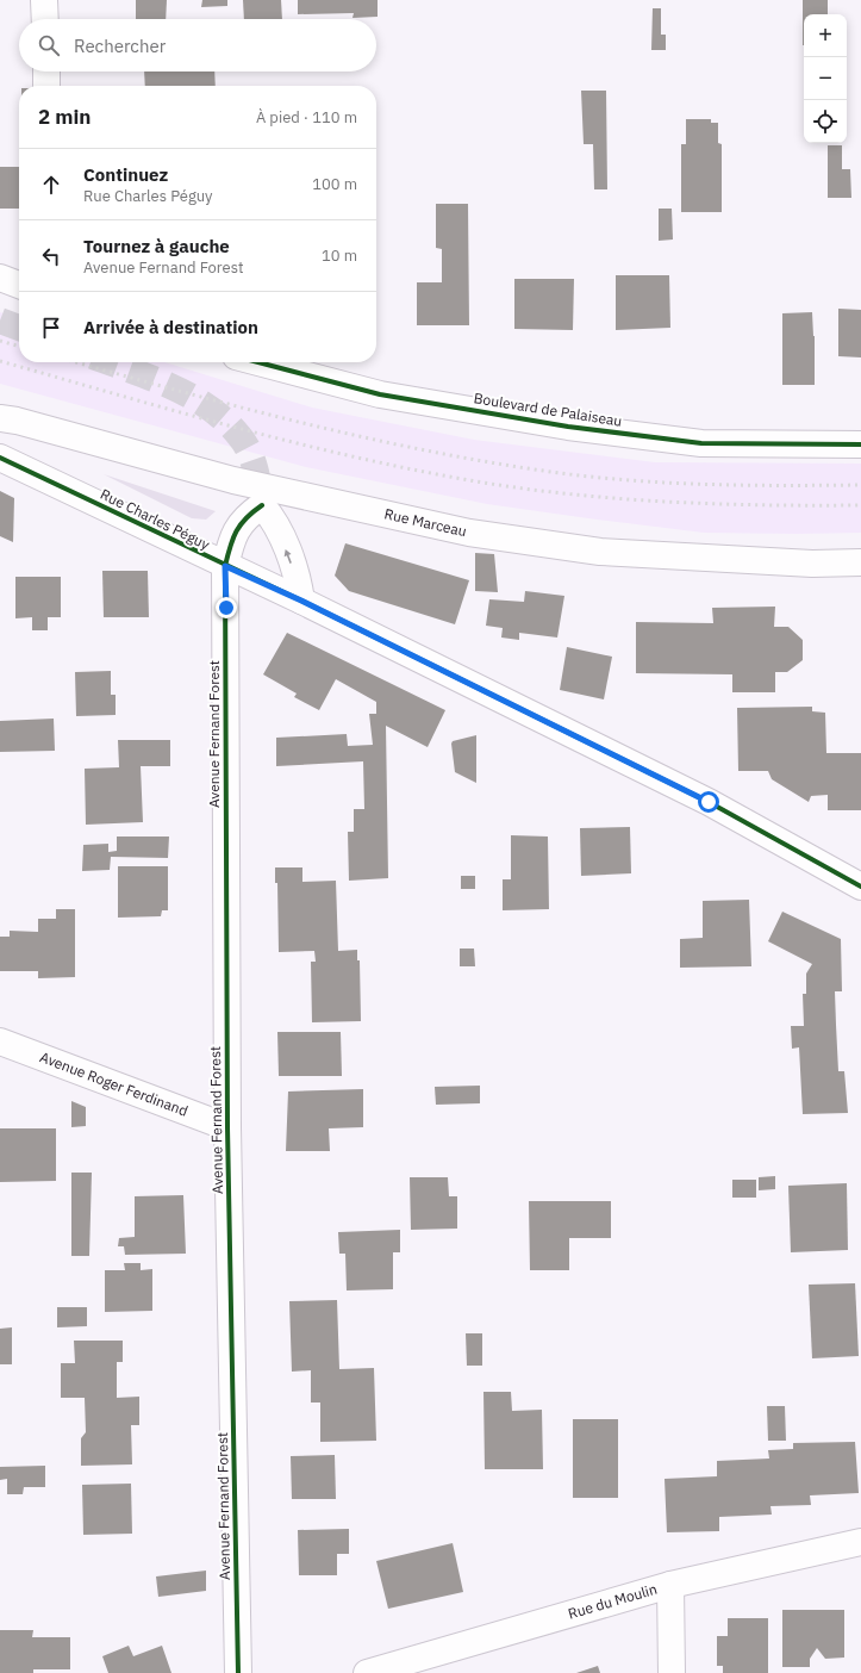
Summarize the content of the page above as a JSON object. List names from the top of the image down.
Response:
{
  "streets": {
    "street": [
      "Boulevard de Palaiseau",
      "Rue Charles Péguy",
      "Rue Marceau",
      "Avenue Fernand Forest",
      "Avenue Roger Ferdinand",
      "Rue du Moulin"
    ]
  },
  "crossings": [
    ["Rue Charles Péguy", "Avenue Fernand Forest"],
    ["Avenue Fernand Forest", "Avenue Roger Ferdinand"]
  ],
  "page": {
    "map_buttons": ["+", "−"],
    "search": "Rechercher",
    "heading": ["2 min", "À pied · 110 m"],
    "list": [
      ["Continuez", "Rue Charles Péguy", "100 m"],
      ["Tournez à gauche", "Avenue Fernand Forest", "10 m"],
      "Arrivée à destination"
    ]
  }
}
